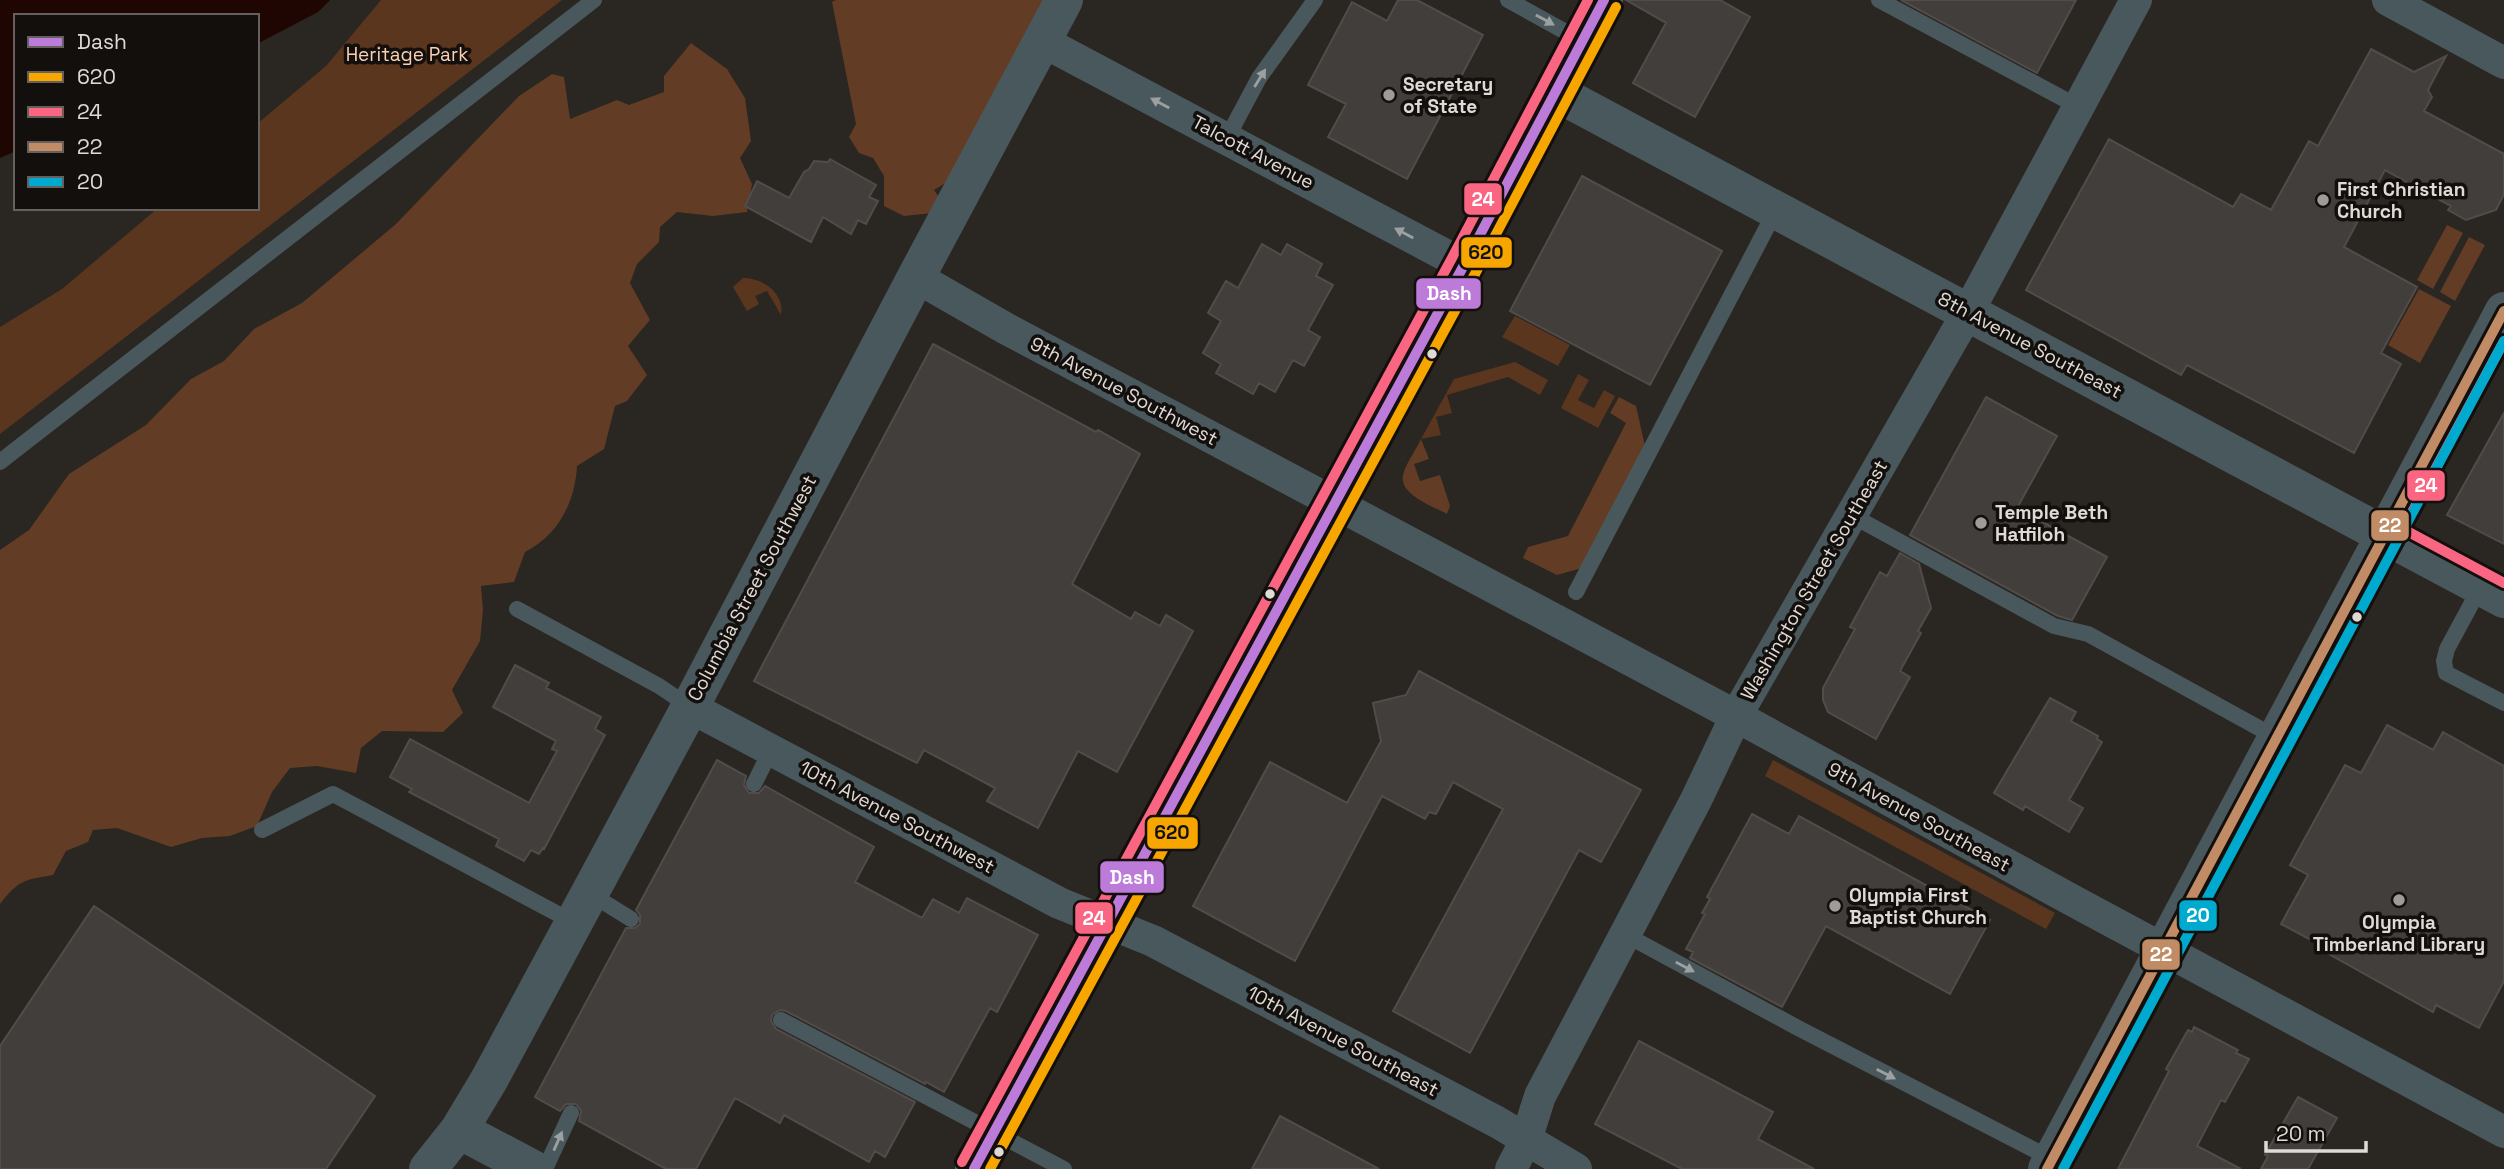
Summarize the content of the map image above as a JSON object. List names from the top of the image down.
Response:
{
  "streets": {
    "street": [
      "Talcott Avenue",
      "8th Avenue Southeast",
      "9th Avenue Southwest",
      "Washington Street Southeast",
      "Columbia Street Southwest",
      "10th Avenue Southwest",
      "9th Avenue Southeast",
      "10th Avenue Southeast"
    ]
  },
  "crossings": [
    ["Talcott Avenue", "Columbia Street Southwest"],
    ["8th Avenue Southeast", "Washington Street Southeast"],
    ["9th Avenue Southwest", "Columbia Street Southwest"],
    ["9th Avenue Southwest", "9th Avenue Southeast"],
    ["Washington Street Southeast", "9th Avenue Southeast"],
    ["Washington Street Southeast", "10th Avenue Southeast"],
    ["Columbia Street Southwest", "10th Avenue Southwest"],
    ["10th Avenue Southwest", "10th Avenue Southeast"]
  ],
  "one_way": ["Talcott Avenue"],
  "parks": ["Heritage Park"],
  "places": [
    "Secretary of State",
    "First Christian Church",
    "Temple Beth Hatfiloh",
    "Olympia Timberland Library",
    "Olympia First Baptist Church"
  ],
  "lines": [
    "transit line Dash",
    "transit line 24",
    "transit line 620",
    "transit line 22",
    "transit line 20"
  ],
  "legend": [
    "Dash",
    "620",
    "24",
    "22",
    "20"
  ],
  "scale_bar": "20 m"
}
